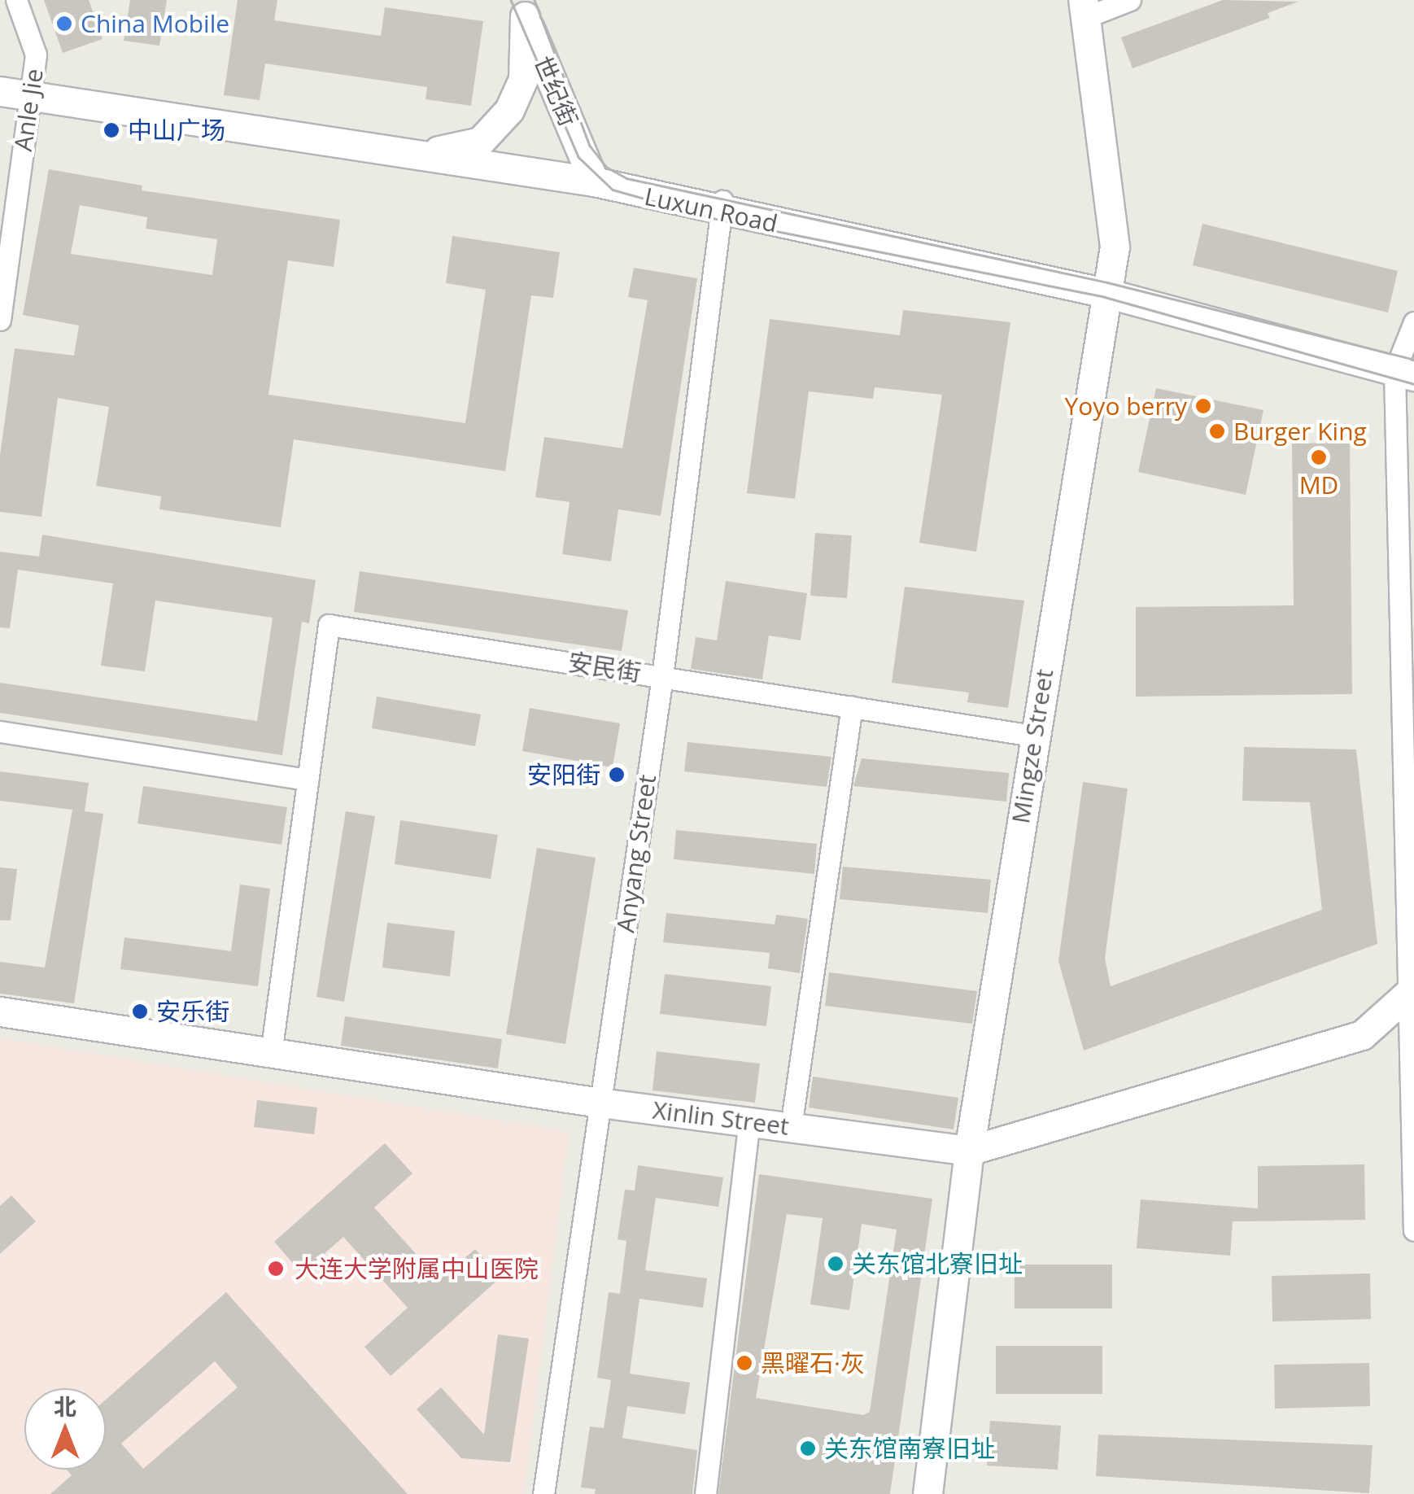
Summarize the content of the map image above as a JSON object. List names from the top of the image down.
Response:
{
  "streets": {
    "street": [
      "世纪街",
      "Anle Jie",
      "Luxun Road",
      "安民街",
      "Mingze Street",
      "Anyang Street",
      "Xinlin Street"
    ]
  },
  "crossings": [
    ["世纪街", "Luxun Road"],
    ["Anle Jie", "Luxun Road"],
    ["Luxun Road", "Mingze Street"],
    ["Luxun Road", "Anyang Street"],
    ["安民街", "Mingze Street"],
    ["安民街", "Anyang Street"],
    ["安民街", "Xinlin Street"],
    ["Mingze Street", "Xinlin Street"],
    ["Anyang Street", "Xinlin Street"]
  ],
  "places": [
    "China Mobile",
    "中山广场",
    "Yoyo berry",
    "Burger King",
    "MD",
    "安阳街",
    "安乐街",
    "关东馆北寮旧址",
    "大连大学附属中山医院",
    "黑曜石·灰",
    "关东馆南寮旧址"
  ],
  "north": "top"
}
